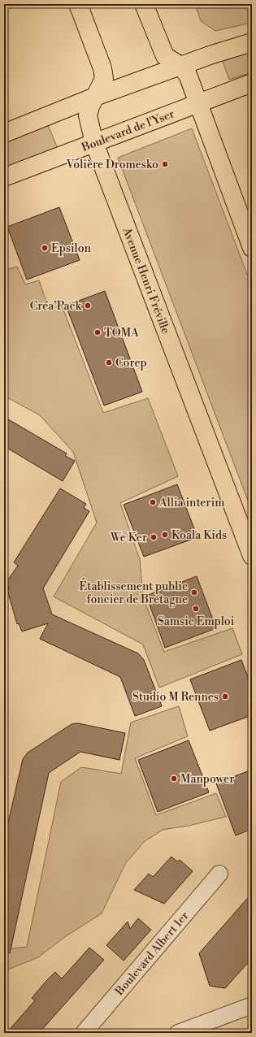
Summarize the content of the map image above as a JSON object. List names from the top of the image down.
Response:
{
  "streets": {
    "main road": ["Boulevard de l'Yser", "Avenue Henri Fréville"],
    "street": ["Boulevard Albert 1er"]
  },
  "crossings": [
    ["Boulevard de l'Yser", "Avenue Henri Fréville"]
  ],
  "places": [
    "Volière Dromesko",
    "Epsilon",
    "Créa’Pack",
    "TOMA",
    "Corep",
    "Allia interim",
    "Koala Kids",
    "We Ker",
    "Établissement public foncier de Bretagne",
    "Samsic Emploi",
    "Studio M Rennes",
    "Manpower"
  ]
}
